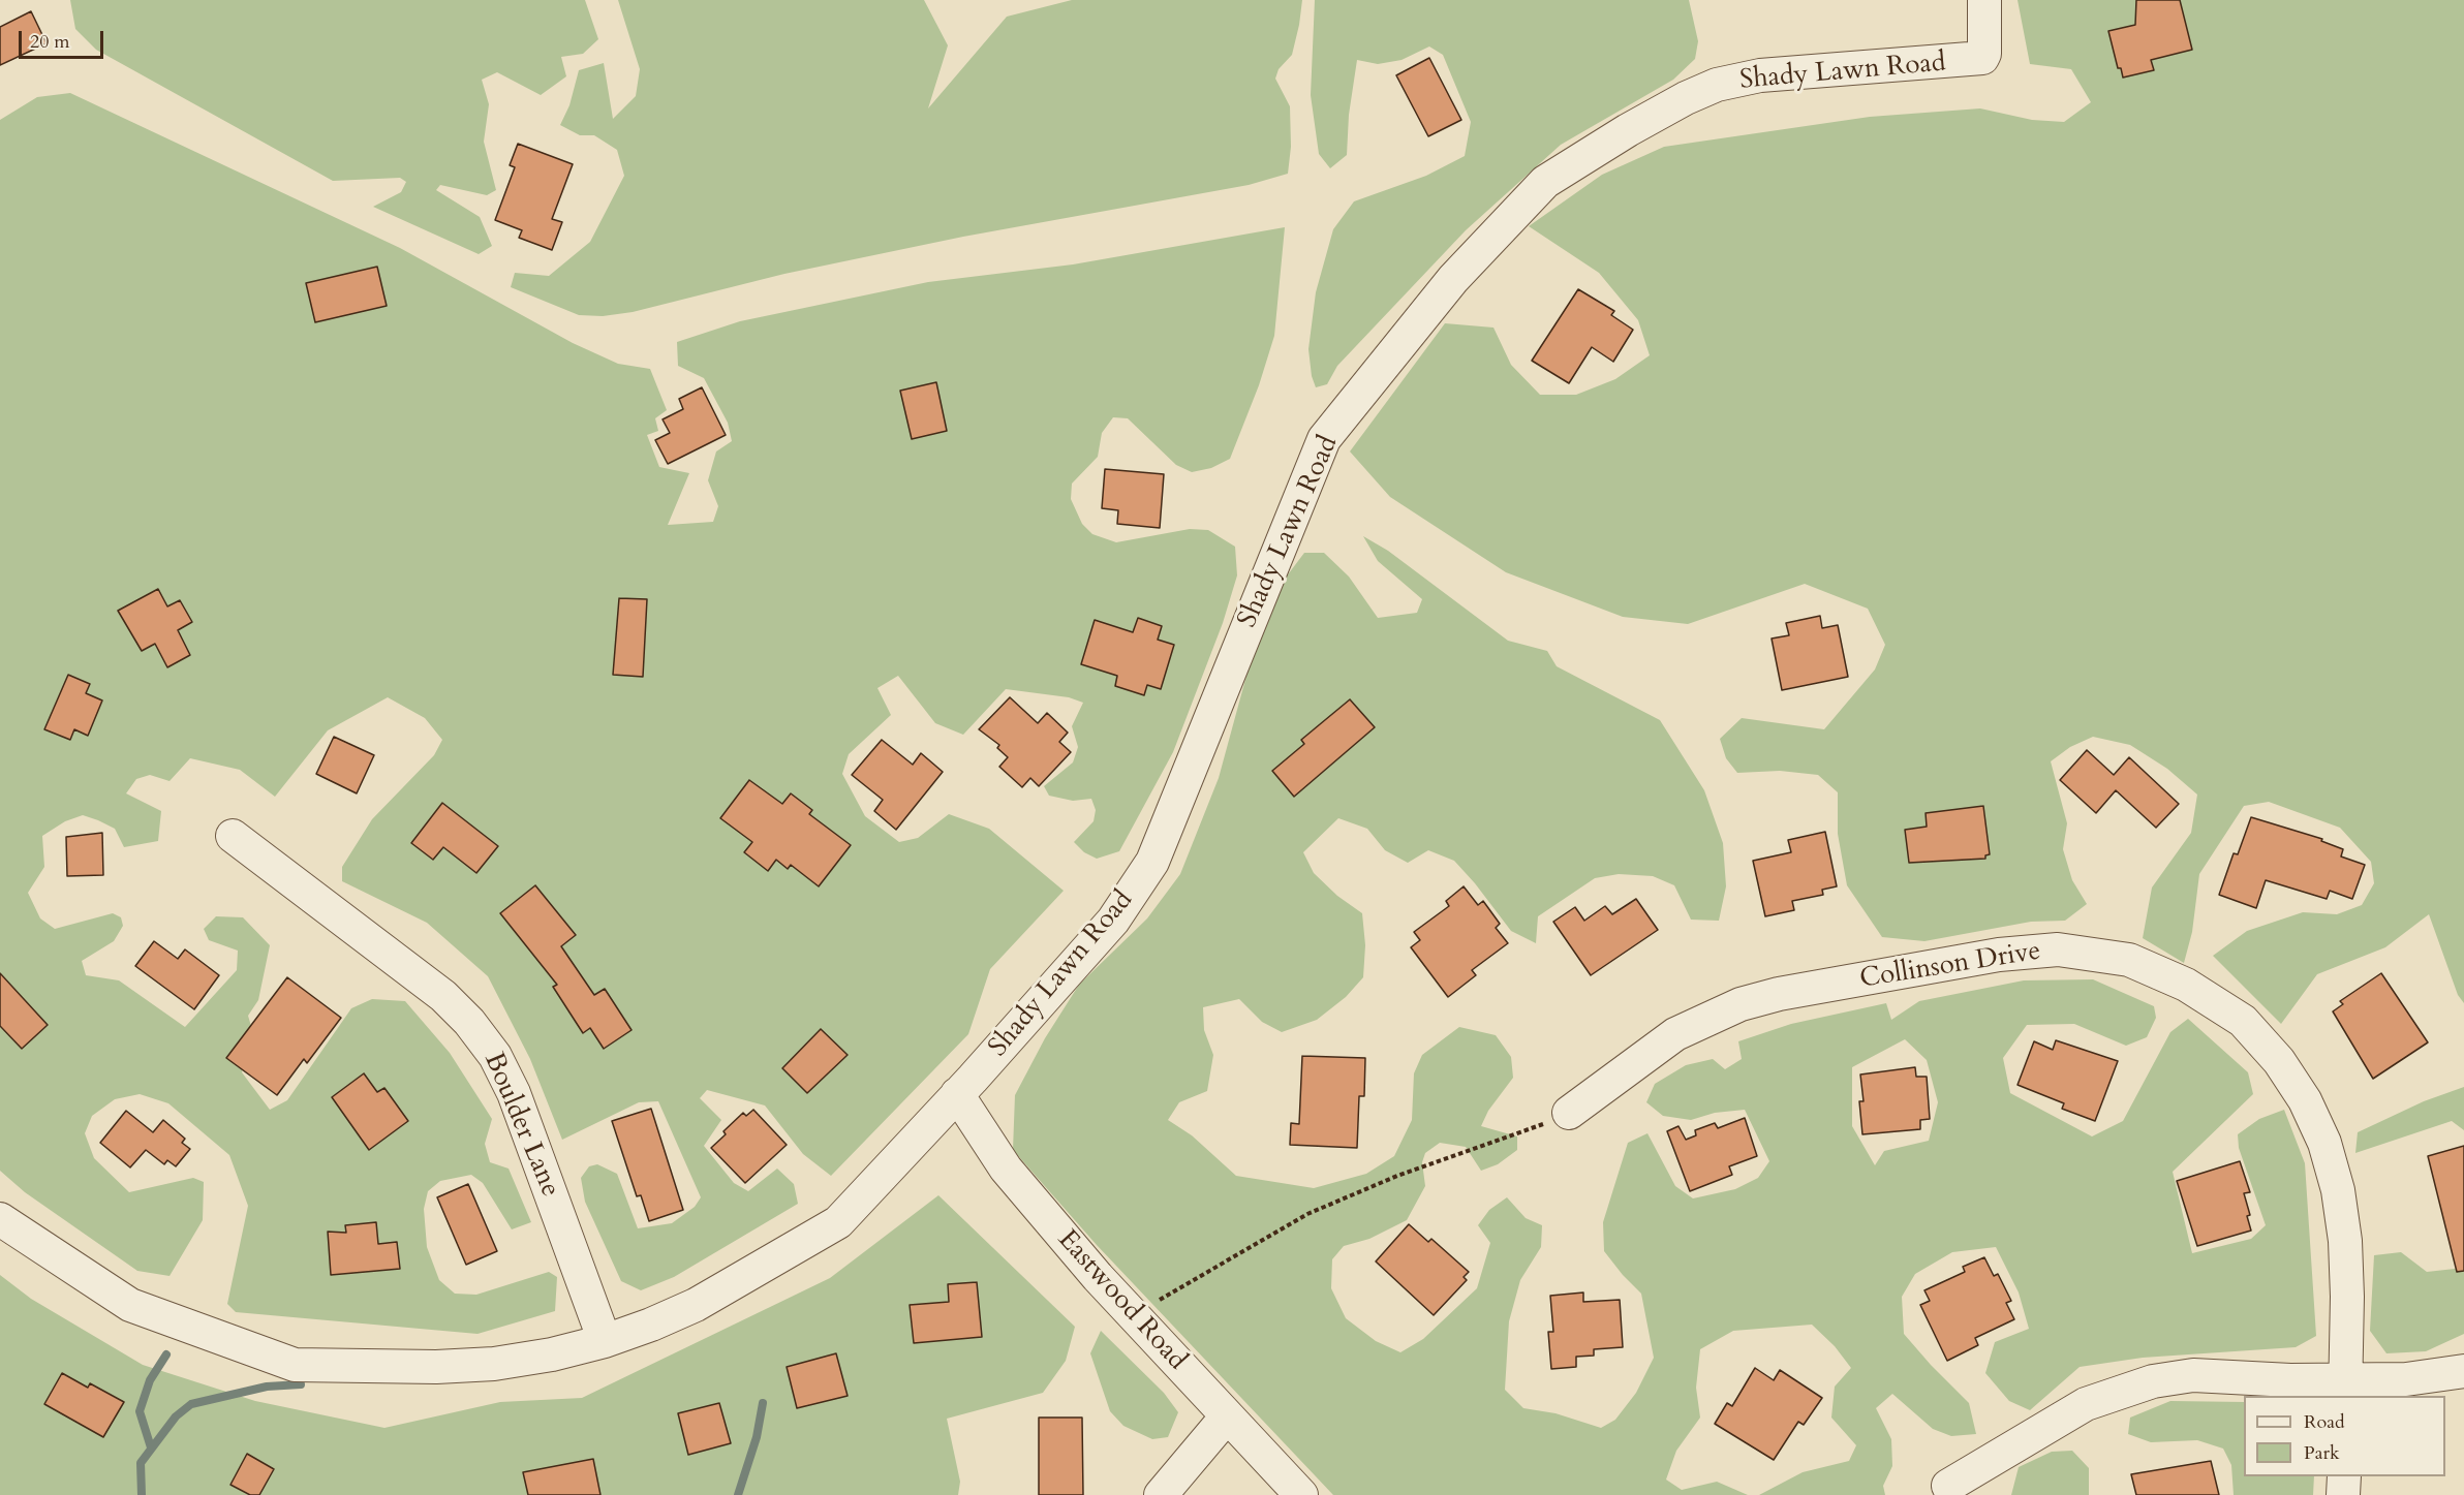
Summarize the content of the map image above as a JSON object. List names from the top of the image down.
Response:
{
  "streets": {
    "street": [
      "Shady Lawn Road",
      "Collinson Drive",
      "Boulder Lane",
      "Eastwood Road"
    ]
  },
  "crossings": [
    ["Shady Lawn Road", "Boulder Lane"],
    ["Shady Lawn Road", "Eastwood Road"]
  ],
  "legend": ["Road", "Park"],
  "scale_bar": "20 m"
}
